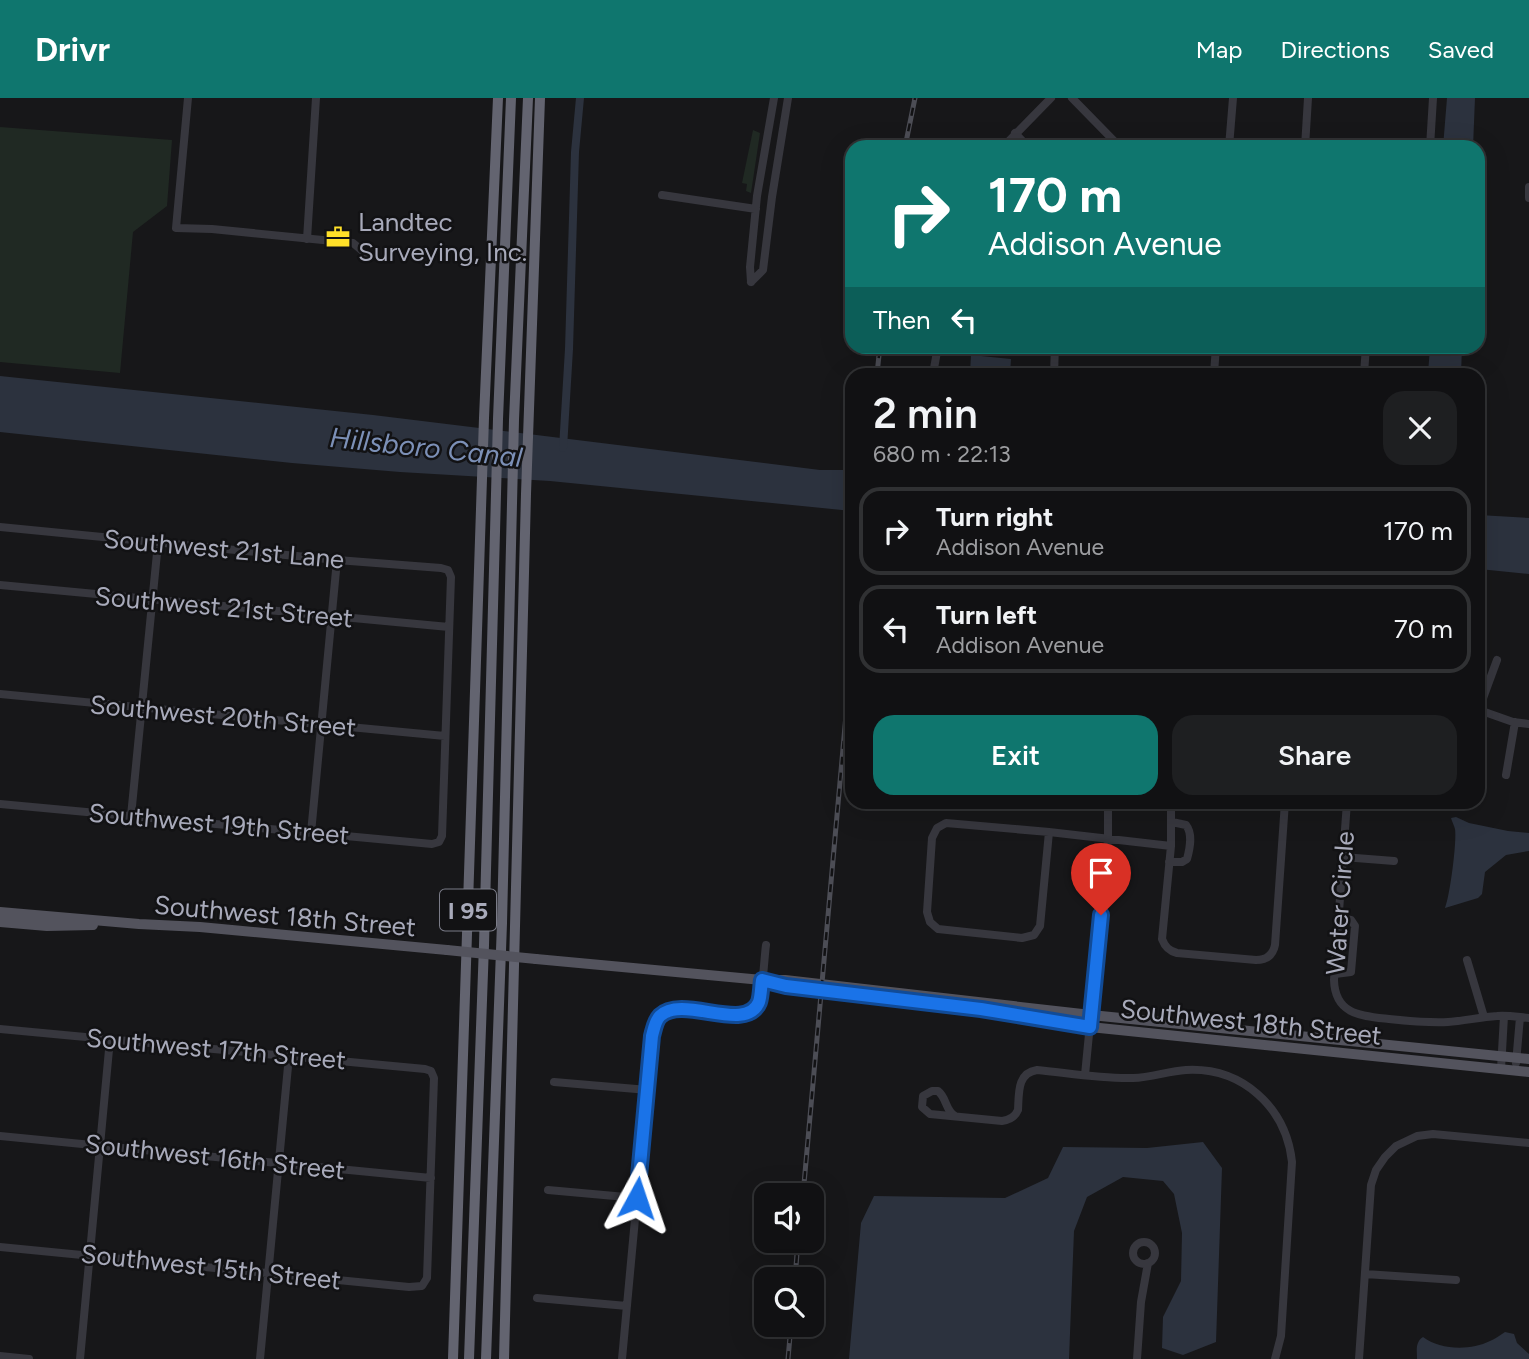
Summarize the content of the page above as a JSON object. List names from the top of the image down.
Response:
{
  "streets": {
    "highway": ["I 95"],
    "main road": ["Southwest 18th Street"],
    "street": [
      "Southwest 21st Lane",
      "Southwest 21st Street",
      "Southwest 20th Street",
      "Southwest 19th Street",
      "Water Circle",
      "Southwest 17th Street",
      "Southwest 16th Street",
      "Southwest 15th Street"
    ]
  },
  "crossings": [
    ["Southwest 21st Lane", "Southwest 21st Street"],
    ["Southwest 20th Street", "Southwest 19th Street"],
    ["Water Circle", "Southwest 18th Street"],
    ["Southwest 17th Street", "Southwest 16th Street"],
    ["Southwest 17th Street", "Southwest 15th Street"],
    ["Southwest 16th Street", "Southwest 15th Street"]
  ],
  "water": ["Hillsboro Canal"],
  "places": {
    "office": ["Landtec Surveying, Inc."]
  },
  "page": {
    "header": "Drivr",
    "nav": ["Map", "Directions", "Saved"],
    "turn": ["170 m", "Addison Avenue"],
    "then": "Then",
    "heading": ["2 min", "680 m · 22:13"],
    "list": [
      {
        "name": "Turn right",
        "note": "Addison Avenue",
        "value": "170 m"
      },
      {
        "name": "Turn left",
        "note": "Addison Avenue",
        "value": "70 m"
      }
    ],
    "buttons": ["Exit", "Share"]
  }
}
